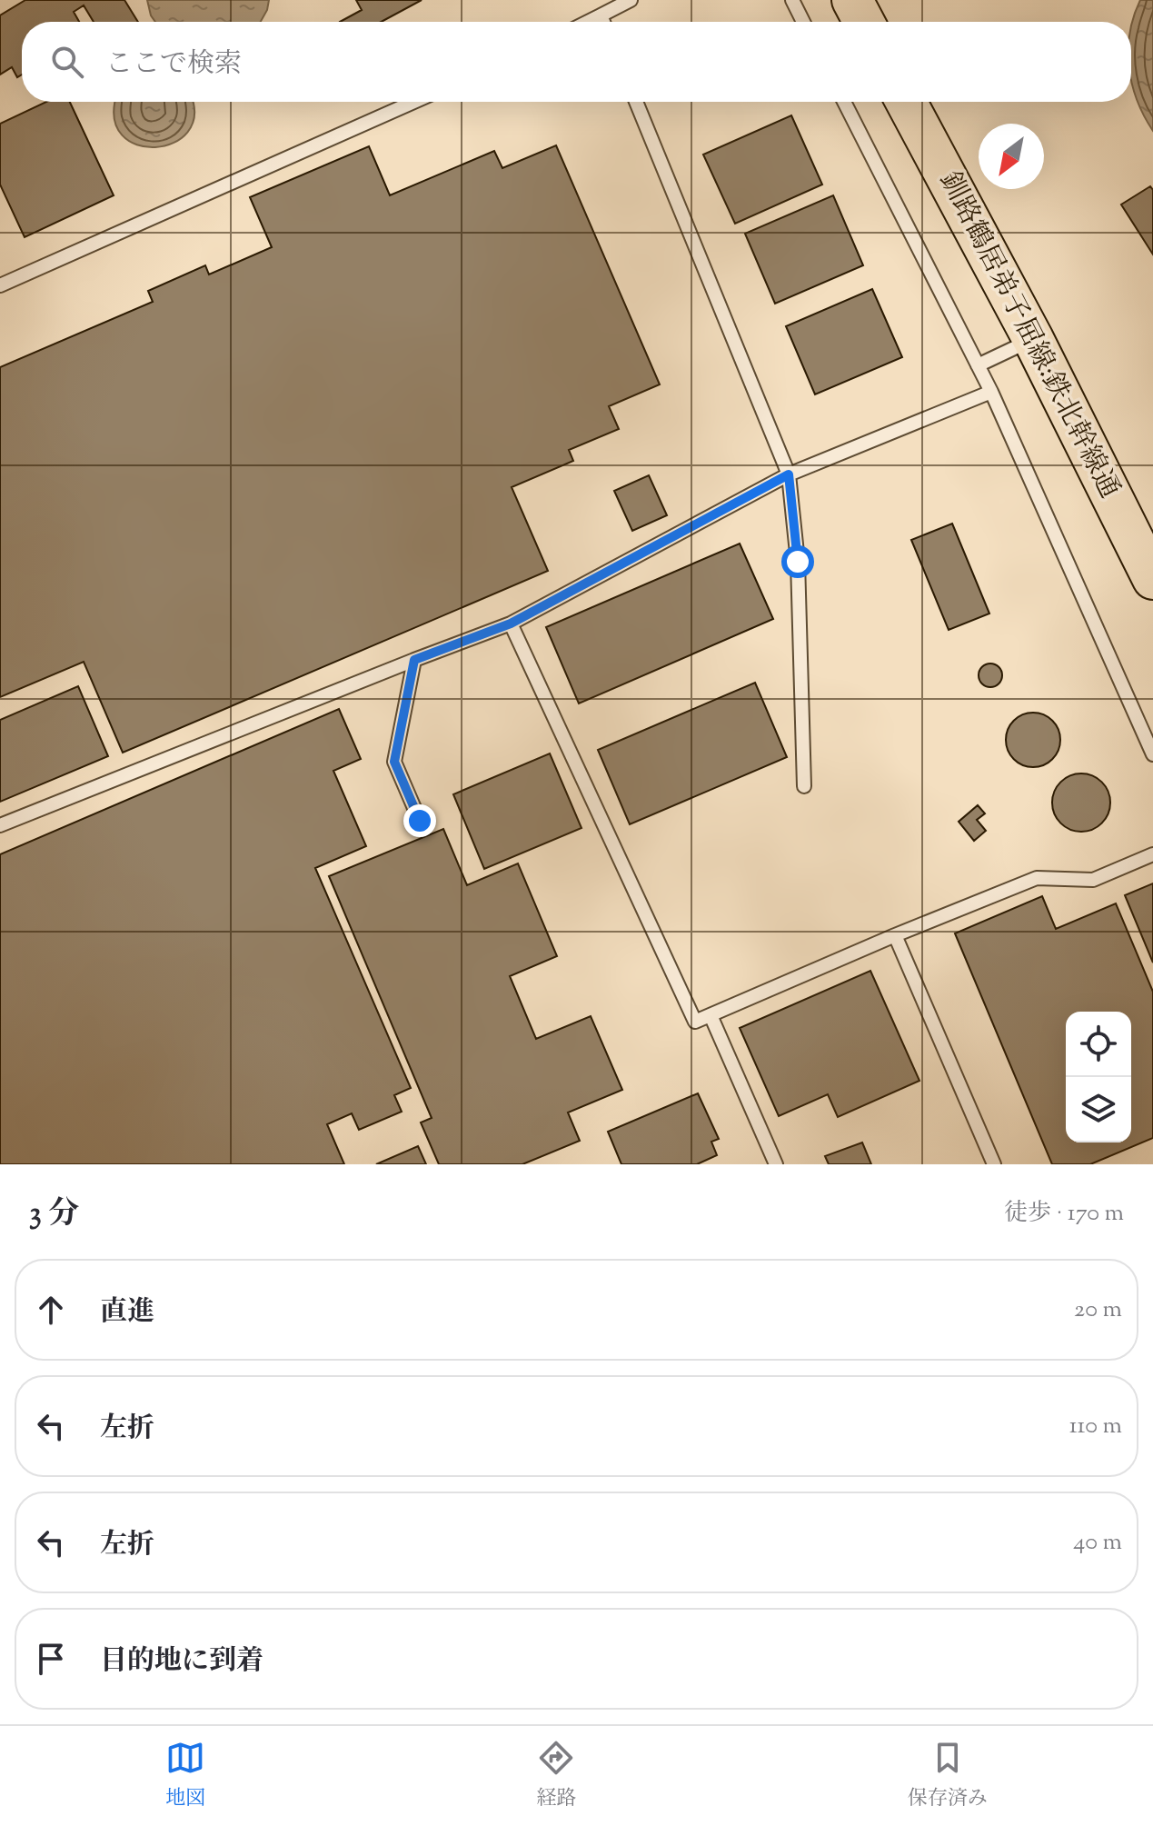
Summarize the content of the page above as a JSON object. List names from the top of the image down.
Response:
{
  "streets": {
    "main road": ["釧路鶴居弟子屈線:鉄北幹線通"]
  },
  "north": "bottom left",
  "page": {
    "search": "ここで検索",
    "heading": ["3 分", "徒歩 · 170 m"],
    "list": [
      ["直進", "20 m"],
      ["左折", "110 m"],
      ["左折", "40 m"],
      "目的地に到着"
    ],
    "nav": ["地図", "経路", "保存済み"]
  }
}
